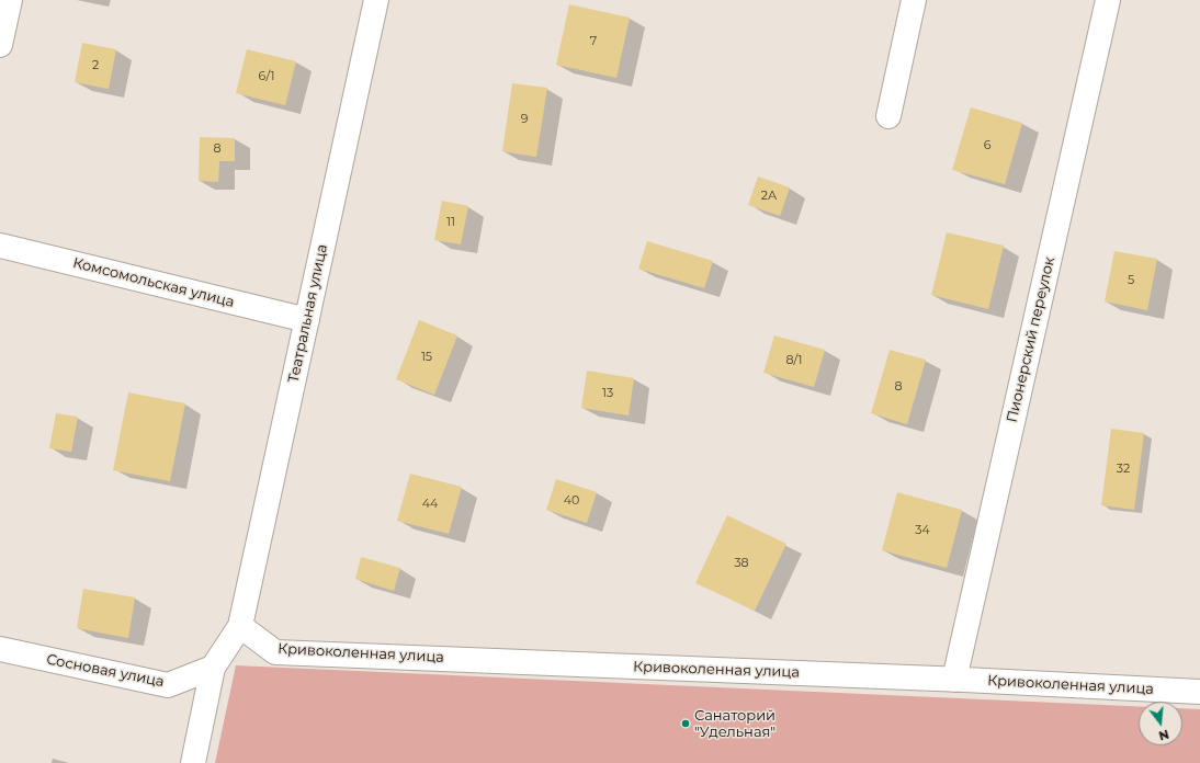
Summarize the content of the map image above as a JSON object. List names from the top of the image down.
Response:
{
  "streets": {
    "street": [
      "Комсомольская улица",
      "Театральная улица",
      "Пионерский переулок",
      "Кривоколенная улица",
      "Сосновая улица"
    ]
  },
  "crossings": [
    ["Комсомольская улица", "Театральная улица"],
    ["Театральная улица", "Кривоколенная улица"],
    ["Пионерский переулок", "Кривоколенная улица"]
  ],
  "places": ["Санаторий \"Удельная\""],
  "house_numbers": [
    "7",
    "2",
    "6/1",
    "9",
    "6",
    "8",
    "2А",
    "11",
    "5",
    "15",
    "8/1",
    "8",
    "13",
    "32",
    "40",
    "44",
    "34",
    "38"
  ],
  "north": "bottom"
}
